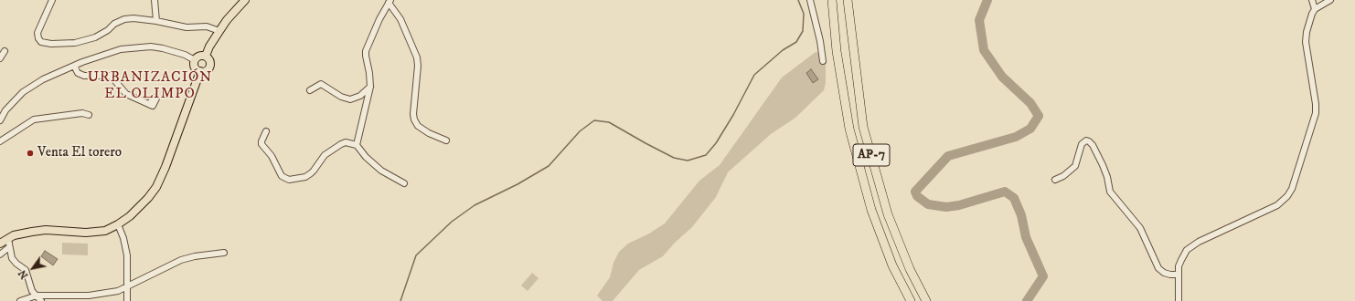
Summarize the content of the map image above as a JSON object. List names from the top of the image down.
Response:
{
  "streets": {
    "highway": ["AP-7"]
  },
  "districts": ["URBANIZACIÓN EL OLIMPO"],
  "places": ["Venta El torero"],
  "north": "bottom left"
}
